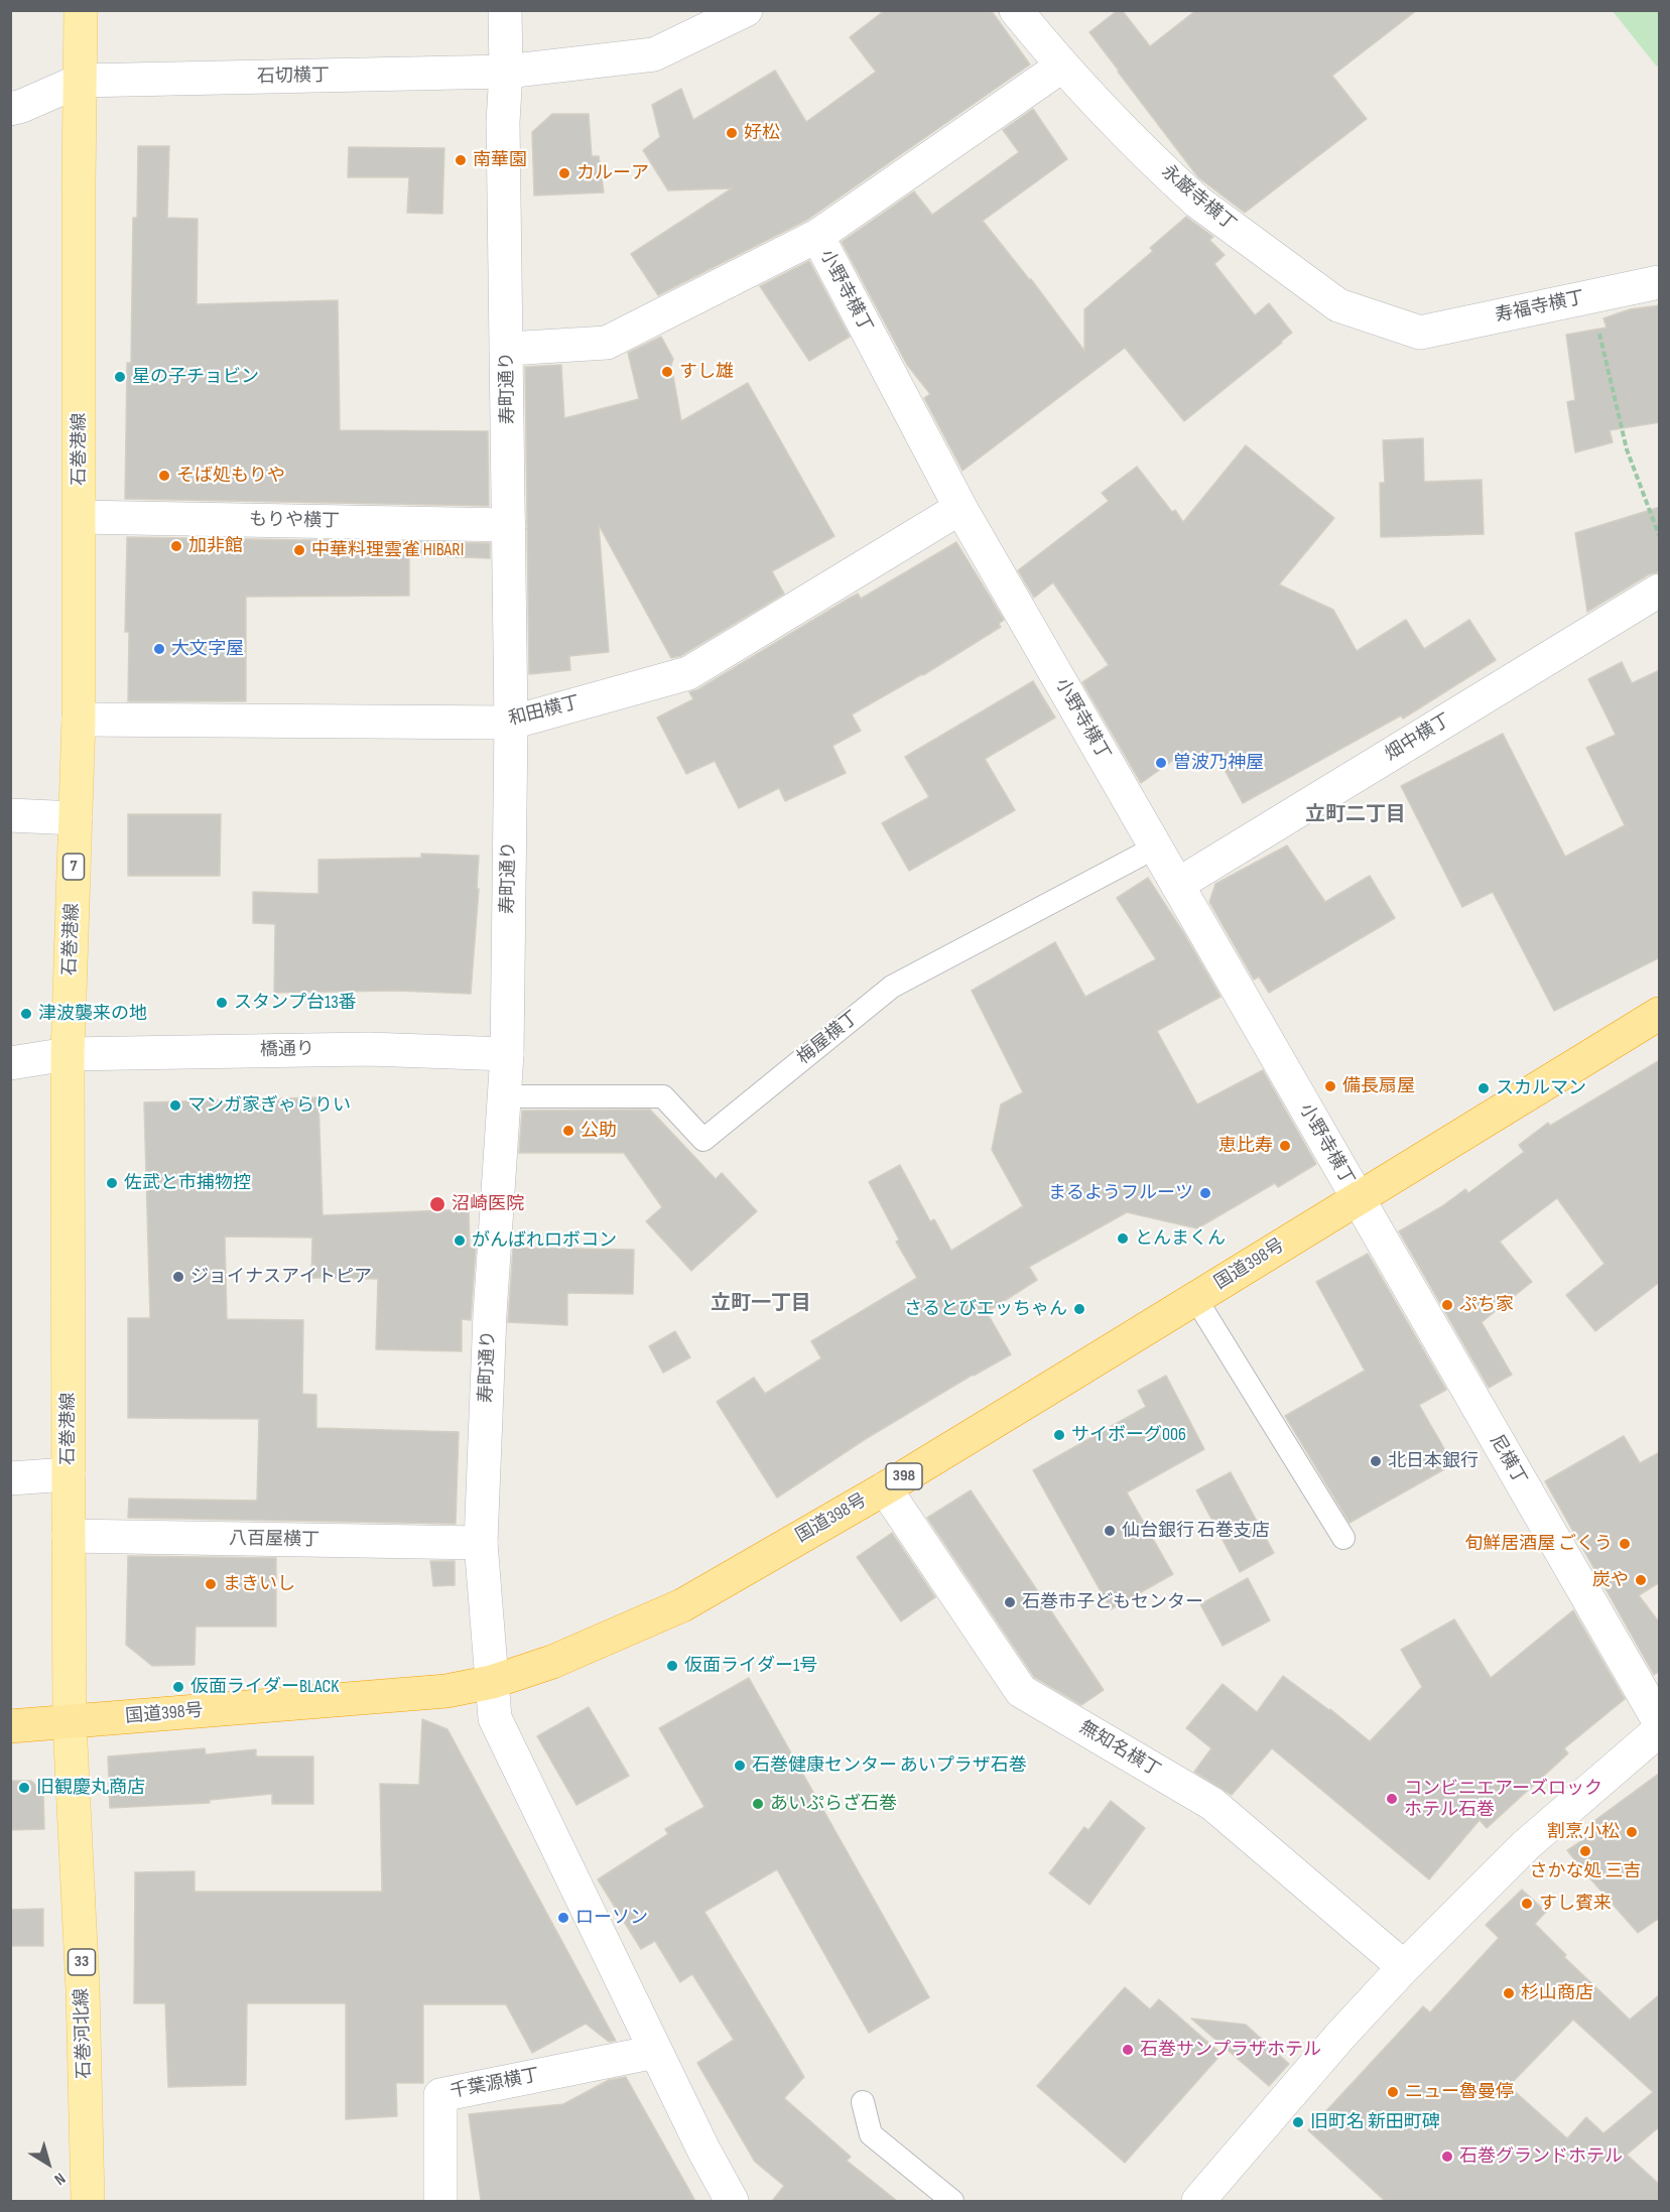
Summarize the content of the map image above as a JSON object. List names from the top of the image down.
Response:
{
  "streets": {
    "highway": ["国道398号", "398"],
    "main road": [
      "石巻港線",
      "7",
      "33",
      "石巻河北線"
    ],
    "street": [
      "石切横丁",
      "永巌寺横丁",
      "小野寺横丁",
      "寿福寺横丁",
      "寿町通り",
      "もりや横丁",
      "和田横丁",
      "畑中横丁",
      "橋通り",
      "尼横丁",
      "八百屋横丁",
      "無知名横丁",
      "千葉源横丁"
    ],
    "lane": ["梅屋横丁"]
  },
  "crossings": [
    ["石切横丁", "寿町通り"],
    ["石切横丁", "石巻港線"],
    ["永巌寺横丁", "寿福寺横丁"],
    ["小野寺横丁", "和田横丁"],
    ["小野寺横丁", "畑中横丁"],
    ["小野寺横丁", "梅屋横丁"],
    ["小野寺横丁", "国道398号"],
    ["小野寺横丁", "尼横丁"],
    ["寿町通り", "もりや横丁"],
    ["寿町通り", "和田横丁"],
    ["寿町通り", "梅屋横丁"],
    ["寿町通り", "橋通り"],
    ["寿町通り", "国道398号"],
    ["寿町通り", "八百屋横丁"],
    ["寿町通り", "千葉源横丁"],
    ["石巻港線", "もりや横丁"],
    ["石巻港線", "和田横丁"],
    ["石巻港線", "橋通り"],
    ["石巻港線", "国道398号"],
    ["石巻港線", "八百屋横丁"],
    ["石巻港線", "石巻河北線"],
    ["国道398号", "尼横丁"],
    ["国道398号", "無知名横丁"],
    ["国道398号", "石巻河北線"]
  ],
  "districts": ["立町二丁目", "立町一丁目"],
  "places": [
    "好松",
    "南華園",
    "カルーア",
    "すし雄",
    "星の子チョビン",
    "そば処もりや",
    "加非館",
    "中華料理雲雀 HIBARI",
    "大文字屋",
    "曽波乃神屋",
    "スタンプ台13番",
    "津波襲来の地",
    "備長扇屋",
    "スカルマン",
    "マンガ家ぎゃらりい",
    "公助",
    "恵比寿",
    "佐武と市捕物控",
    "まるようフルーツ",
    "沼崎医院",
    "とんまくん",
    "がんばれロボコン",
    "ジョイナスアイトピア",
    "ぷち家",
    "さるとびエッちゃん",
    "サイボーグ006",
    "北日本銀行",
    "仙台銀行 石巻支店",
    "旬鮮居酒屋 ごくう",
    "炭や",
    "まきいし",
    "石巻市子どもセンター",
    "仮面ライダー1号",
    "仮面ライダーBLACK",
    "石巻健康センター あいプラザ石巻",
    "旧観慶丸商店",
    "コンビニエアーズロック ホテル石巻",
    "あいぷらざ石巻",
    "割烹小松",
    "さかな処 三吉",
    "すし賓来",
    "ローソン",
    "杉山商店",
    "石巻サンプラザホテル",
    "ニュー魯曼停",
    "旧町名 新田町碑",
    "石巻グランドホテル"
  ],
  "north": "bottom right"
}
